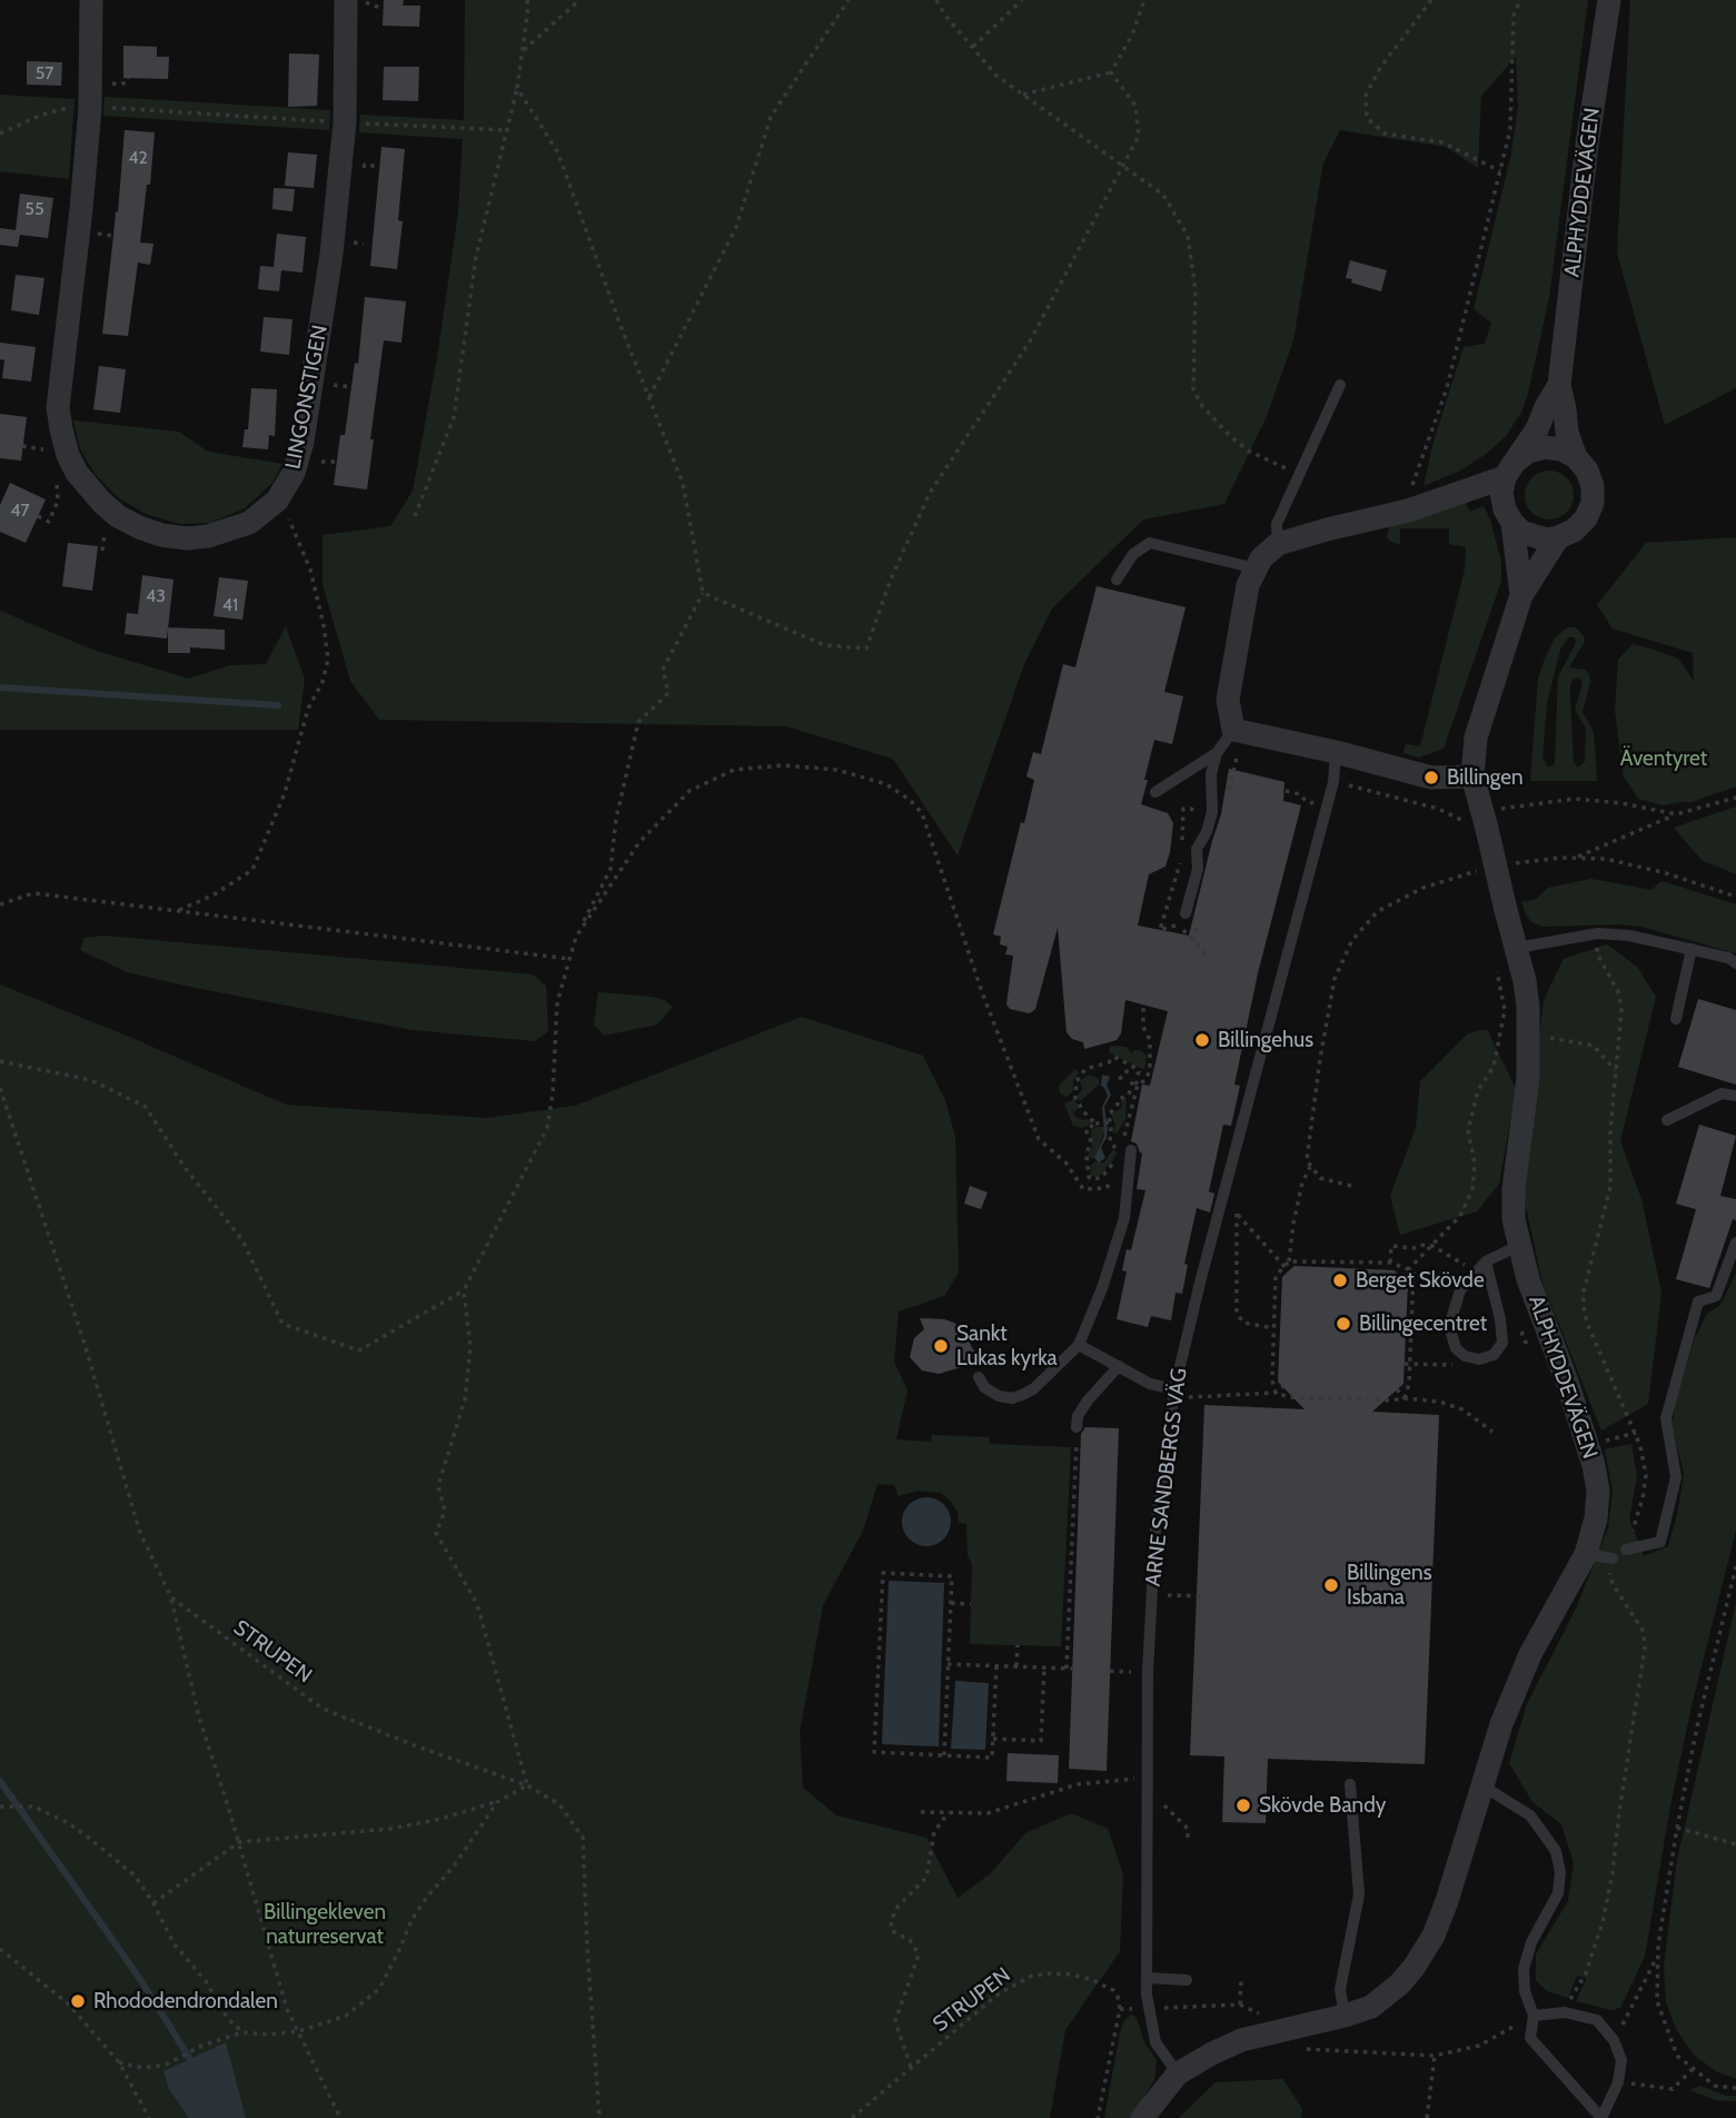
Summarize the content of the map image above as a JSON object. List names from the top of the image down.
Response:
{
  "streets": {
    "street": ["ALPHYDDEVÄGEN", "LINGONSTIGEN"],
    "lane": ["ARNE SANDBERGS VÄG"],
    "path": ["STRUPEN"]
  },
  "crossings": [
    ["ALPHYDDEVÄGEN", "ARNE SANDBERGS VÄG"]
  ],
  "parks": ["Äventyret", "Billingekleven naturreservat"],
  "places": [
    "Billingen",
    "Billingehus",
    "Berget Skövde",
    "Billingecentret",
    "Sankt Lukas kyrka",
    "Billingens Isbana",
    "Skövde Bandy",
    "Rhododendrondalen"
  ],
  "house_numbers": [
    "57",
    "42",
    "55",
    "47",
    "43",
    "41"
  ]
}
